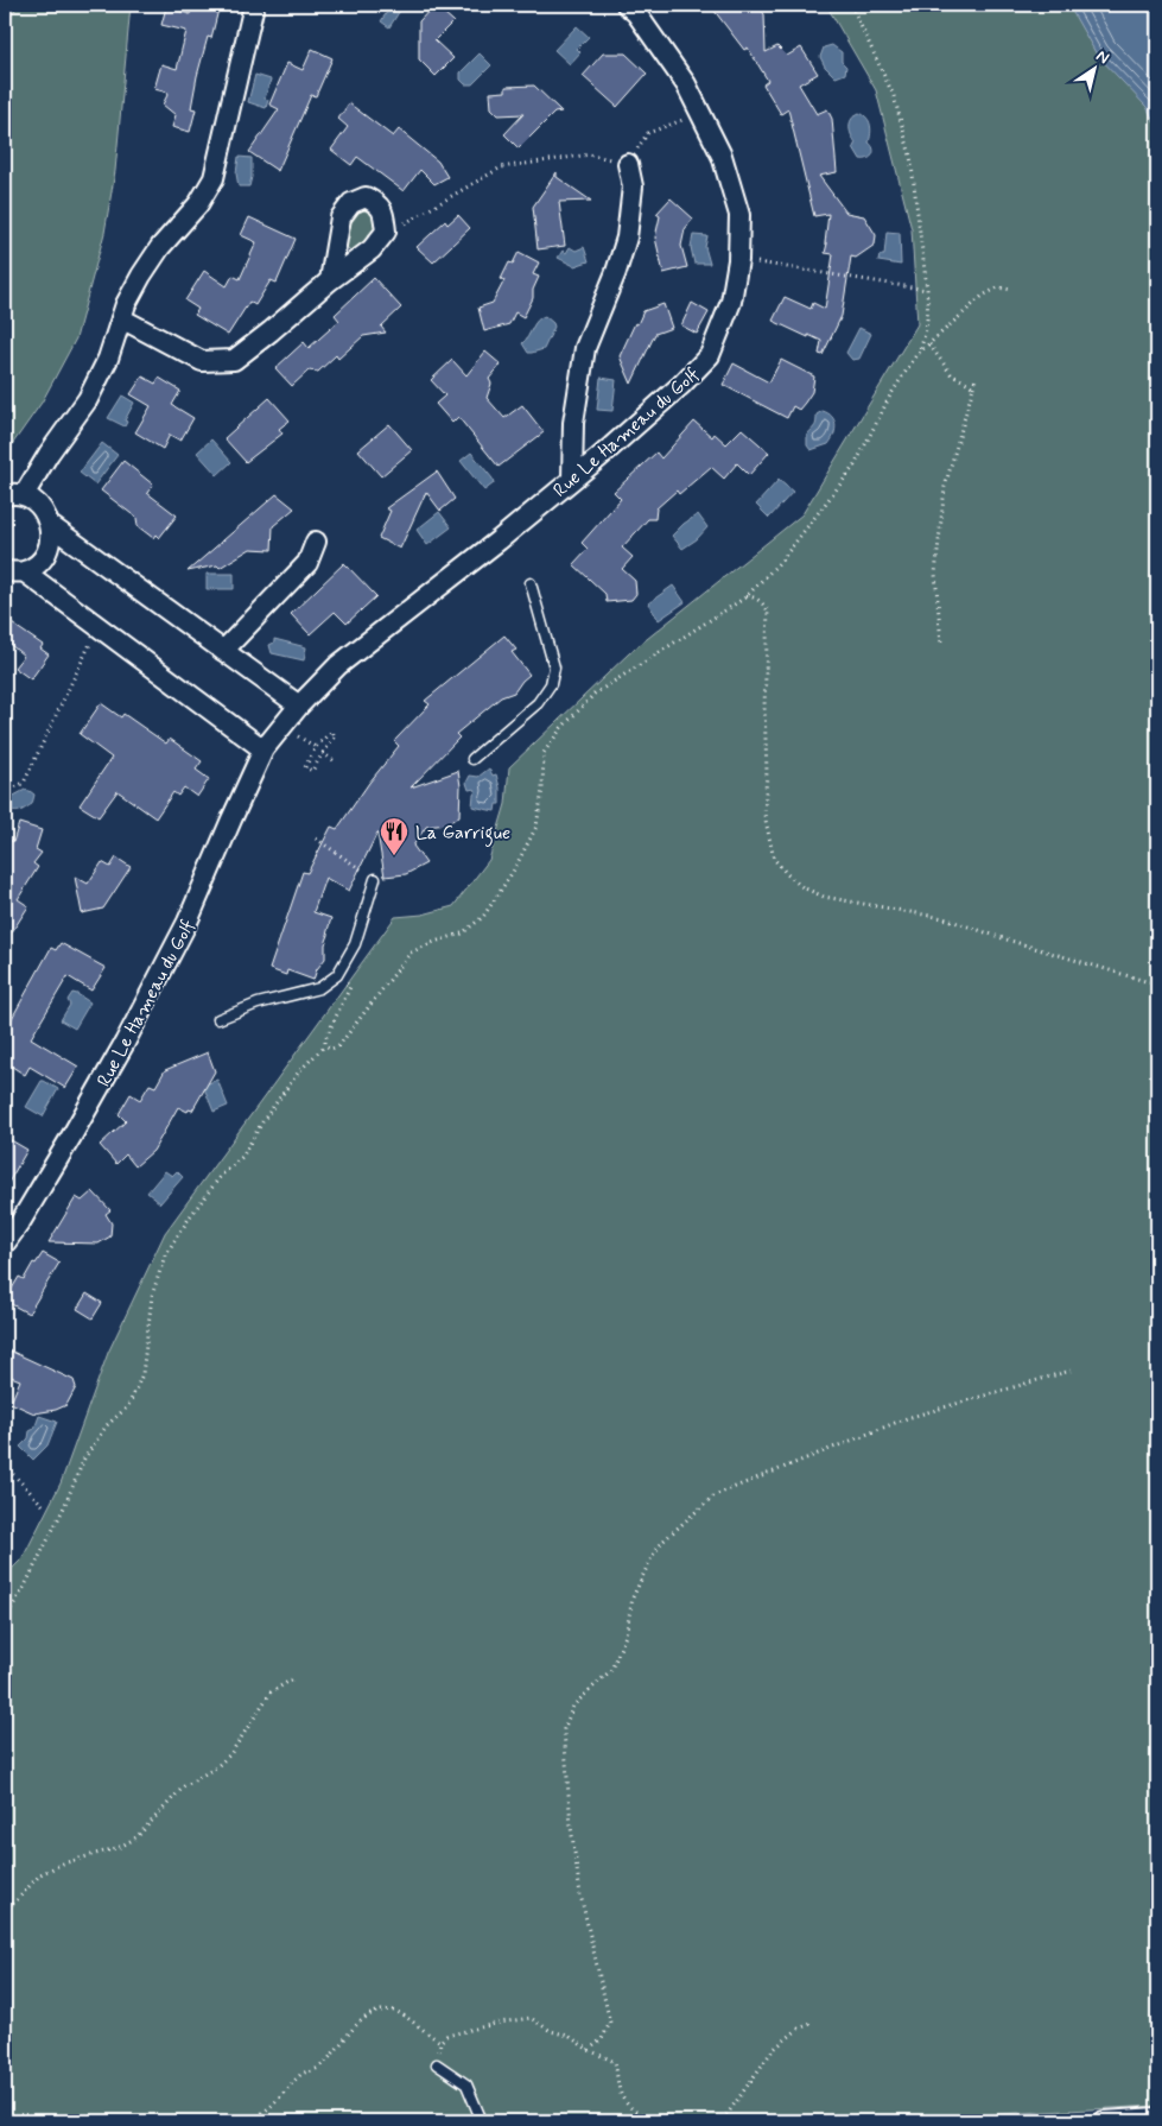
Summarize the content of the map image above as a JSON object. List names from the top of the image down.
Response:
{
  "streets": {
    "street": ["Rue Le Hameau du Golf"]
  },
  "places": {
    "restaurant": ["La Garrigue"]
  },
  "north": "top right"
}
